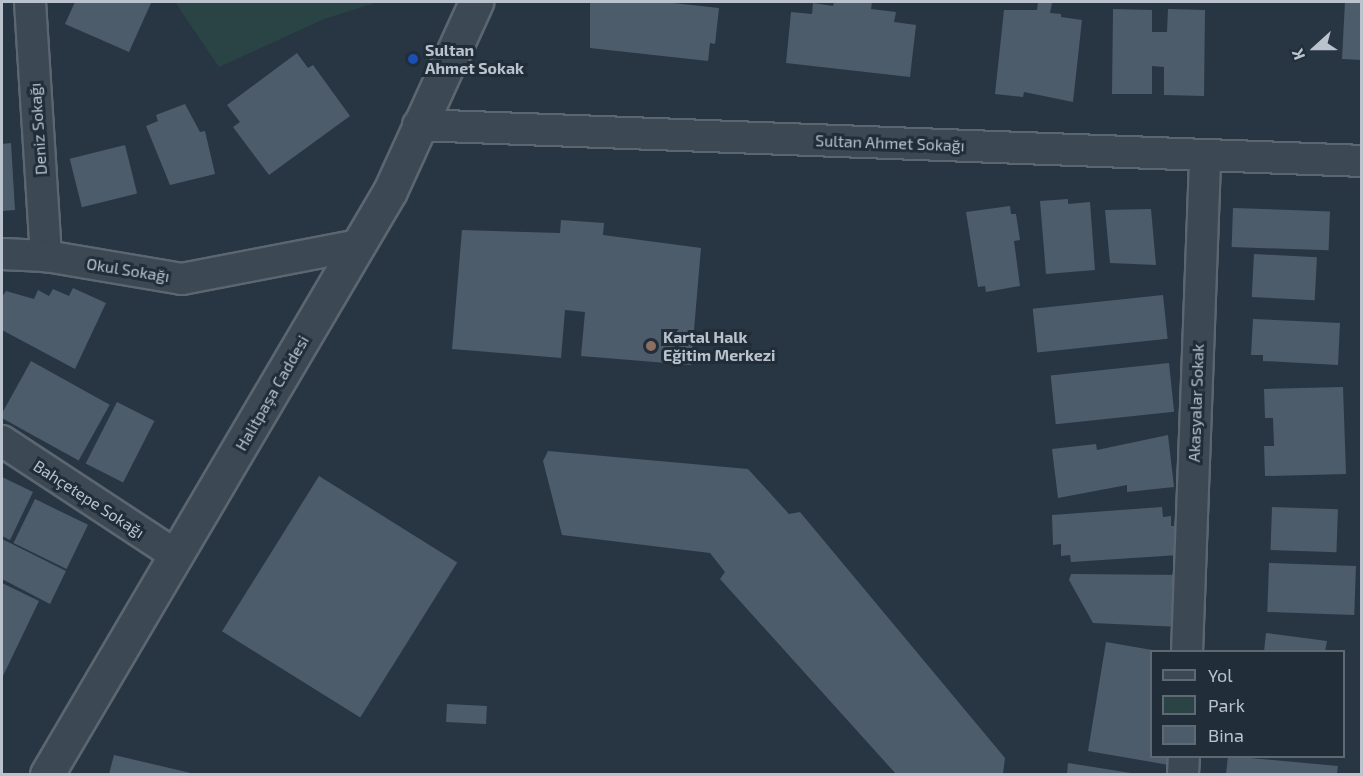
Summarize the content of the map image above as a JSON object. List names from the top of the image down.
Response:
{
  "streets": {
    "street": [
      "Deniz Sokağı",
      "Sultan Ahmet Sokağı",
      "Okul Sokağı",
      "Halitpaşa Caddesi",
      "Akasyalar Sokak",
      "Bahçetepe Sokağı"
    ]
  },
  "crossings": [
    ["Deniz Sokağı", "Okul Sokağı"],
    ["Sultan Ahmet Sokağı", "Halitpaşa Caddesi"],
    ["Sultan Ahmet Sokağı", "Akasyalar Sokak"],
    ["Okul Sokağı", "Halitpaşa Caddesi"],
    ["Halitpaşa Caddesi", "Bahçetepe Sokağı"]
  ],
  "places": ["Sultan Ahmet Sokak", "Kartal Halk Eğitim Merkezi"],
  "legend": ["Yol", "Park", "Bina"],
  "north": "left"
}
